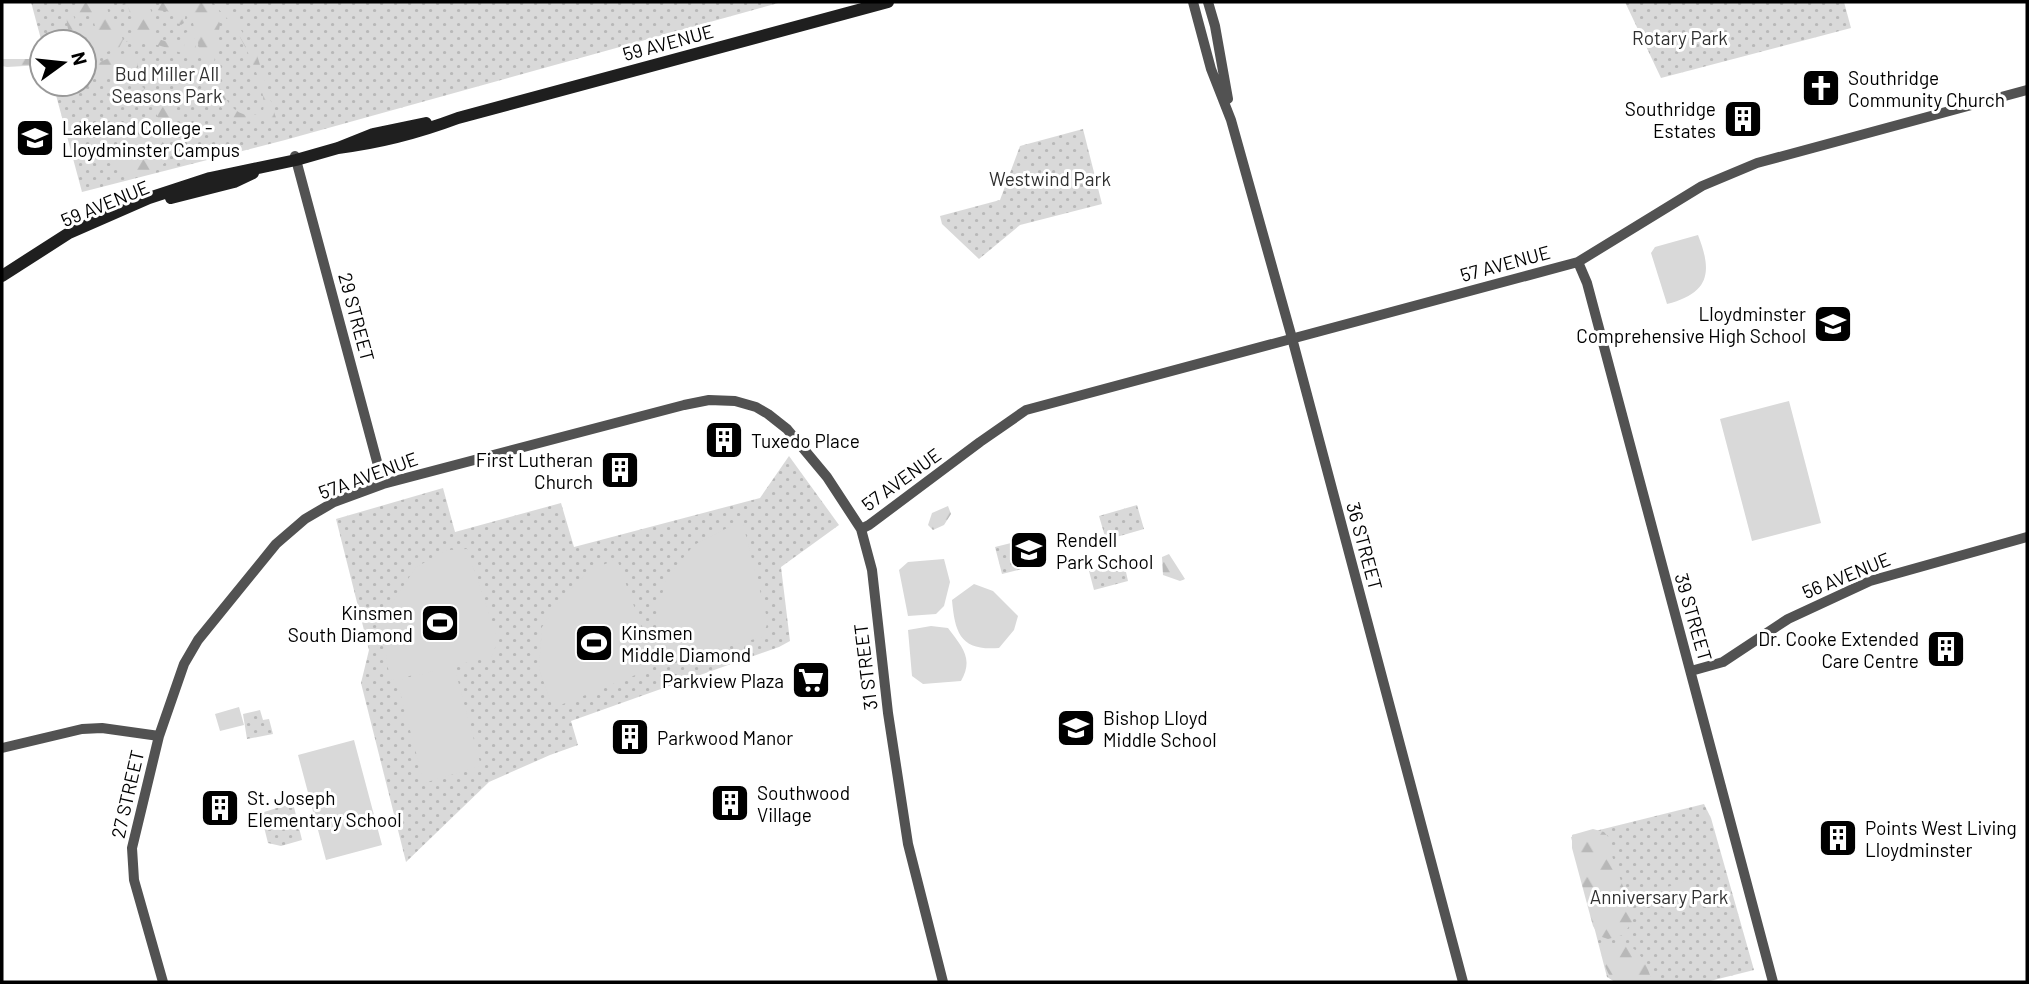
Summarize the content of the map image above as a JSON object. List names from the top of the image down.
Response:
{
  "streets": {
    "main road": ["59 AVENUE"],
    "street": [
      "57 AVENUE",
      "29 STREET",
      "57A AVENUE",
      "36 STREET",
      "56 AVENUE",
      "39 STREET",
      "31 STREET",
      "27 STREET"
    ]
  },
  "crossings": [
    ["59 AVENUE", "29 STREET"],
    ["57 AVENUE", "36 STREET"],
    ["57 AVENUE", "39 STREET"],
    ["57 AVENUE", "31 STREET"],
    ["29 STREET", "57A AVENUE"],
    ["57A AVENUE", "31 STREET"],
    ["57A AVENUE", "27 STREET"],
    ["56 AVENUE", "39 STREET"]
  ],
  "parks": [
    "Rotary Park",
    "Bud Miller All Seasons Park",
    "Westwind Park",
    "Anniversary Park"
  ],
  "places": {
    "church": ["Southridge Community Church"],
    "building": [
      "Southridge Estates",
      "Tuxedo Place",
      "First Lutheran Church",
      "Dr. Cooke Extended Care Centre",
      "Parkwood Manor",
      "Southwood Village",
      "St. Joseph Elementary School",
      "Points West Living Lloydminster"
    ],
    "school or university": [
      "Lakeland College - Lloydminster Campus",
      "Lloydminster Comprehensive High School",
      "Rendell Park School",
      "Bishop Lloyd Middle School"
    ],
    "sports": ["Kinsmen South Diamond", "Kinsmen Middle Diamond"],
    "supermarket": ["Parkview Plaza"]
  },
  "north": "right"
}
